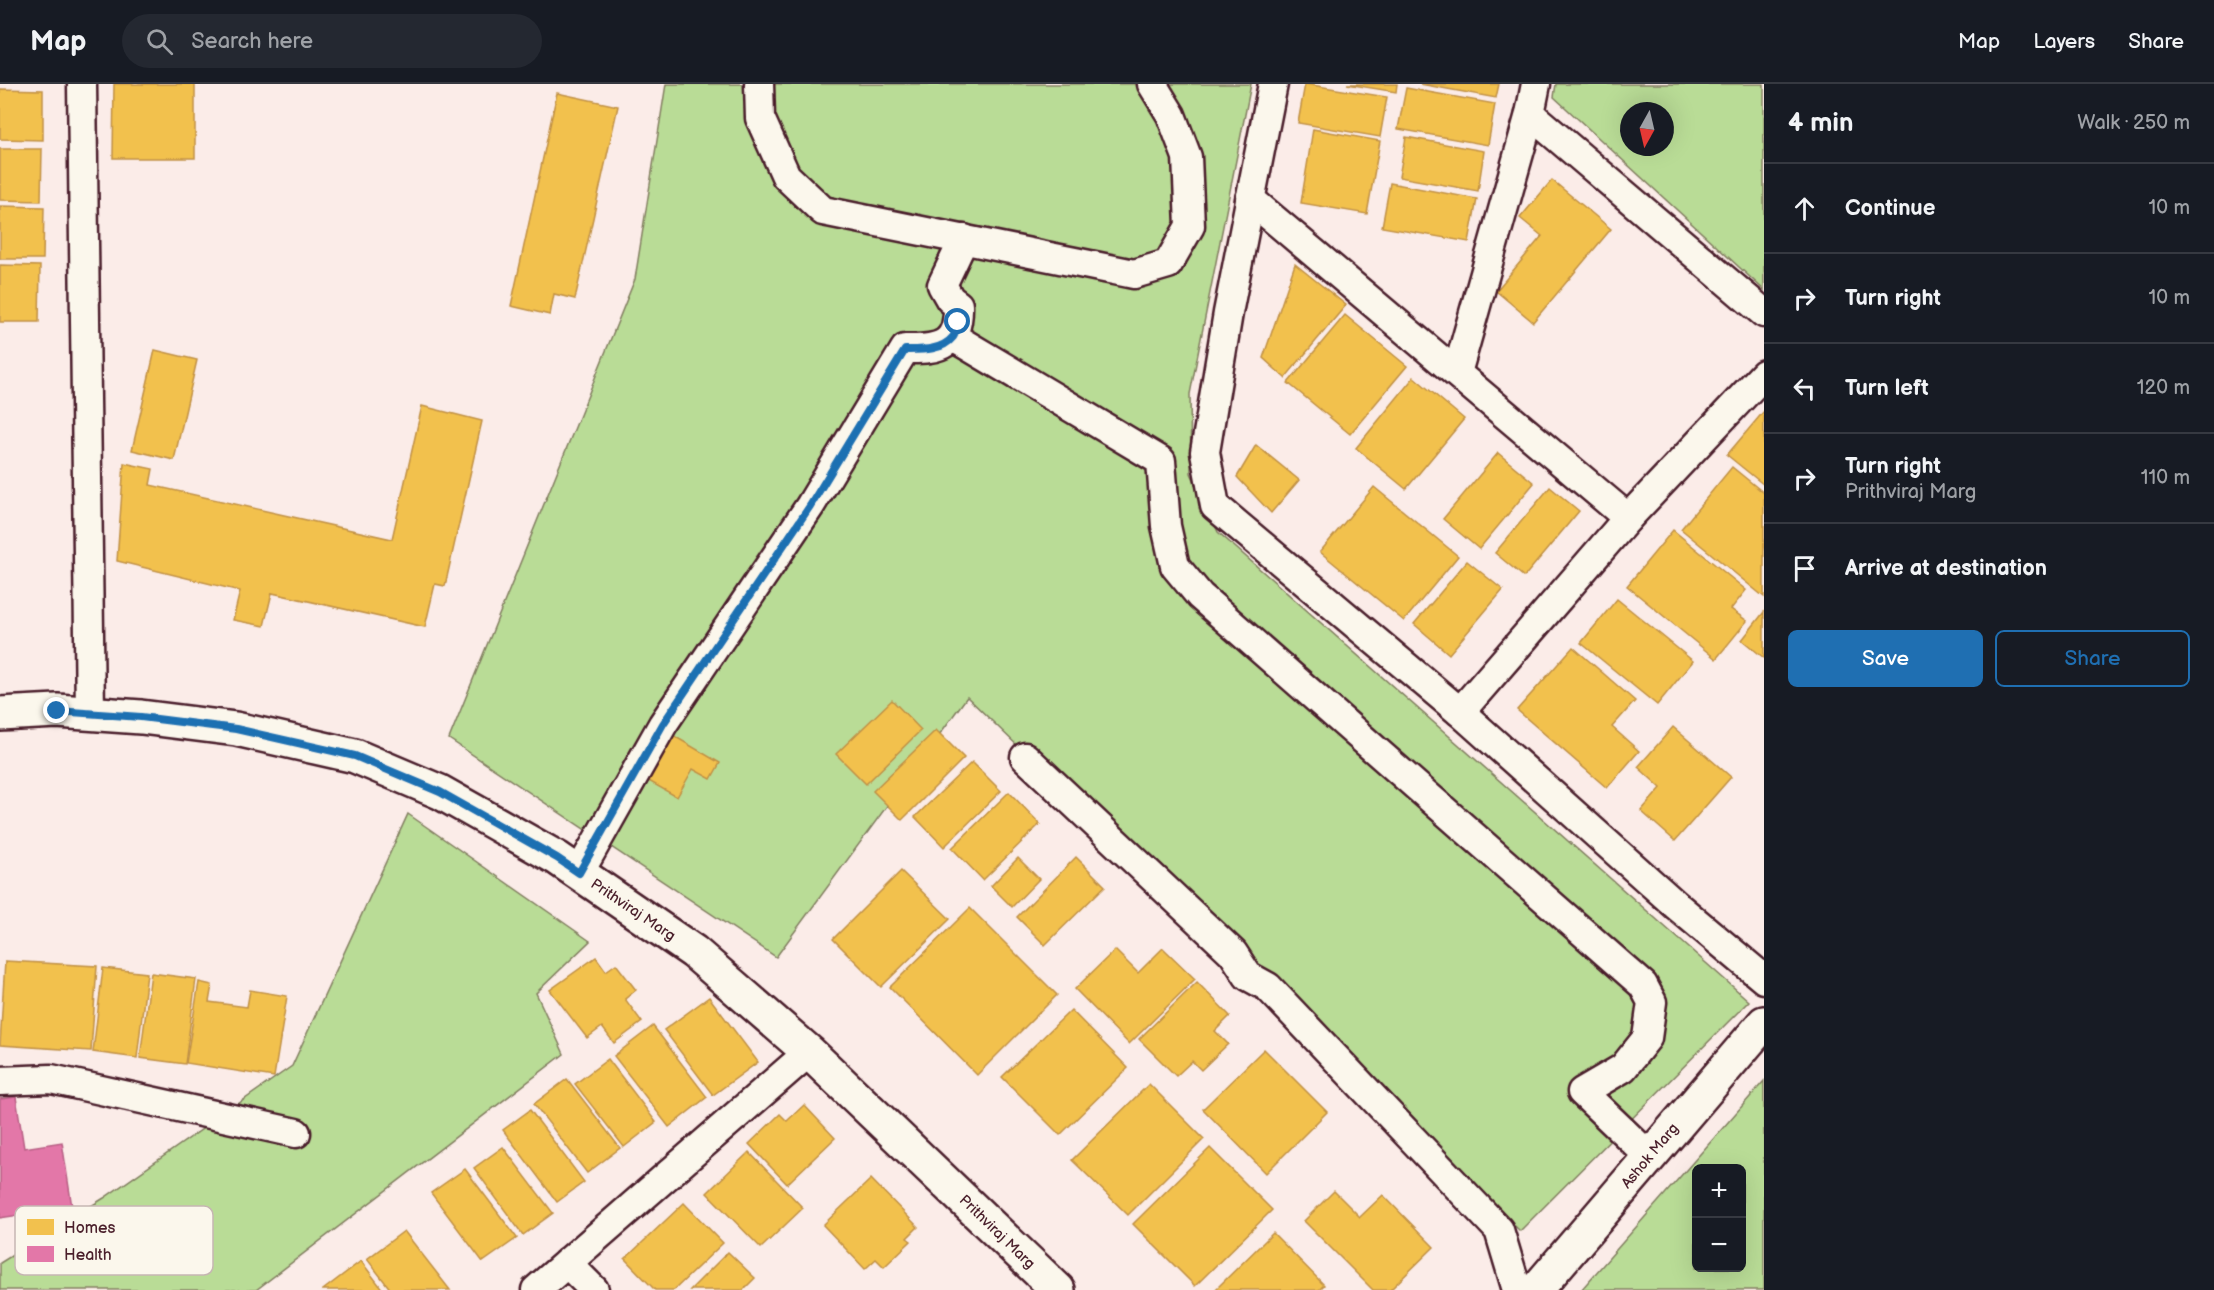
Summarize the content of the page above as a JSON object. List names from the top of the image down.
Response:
{
  "streets": {
    "street": ["Prithviraj Marg", "Ashok Marg"]
  },
  "legend": ["Homes", "Health"],
  "north": "bottom",
  "page": {
    "header": "Map",
    "search": "Search here",
    "nav": ["Map", "Layers", "Share"],
    "heading": ["4 min", "Walk · 250 m"],
    "list": [
      ["Continue", "10 m"],
      ["Turn right", "10 m"],
      ["Turn left", "120 m"],
      ["Turn right", "Prithviraj Marg", "110 m"],
      "Arrive at destination"
    ],
    "buttons": ["Save", "Share"],
    "map_buttons": ["+", "−"]
  }
}
